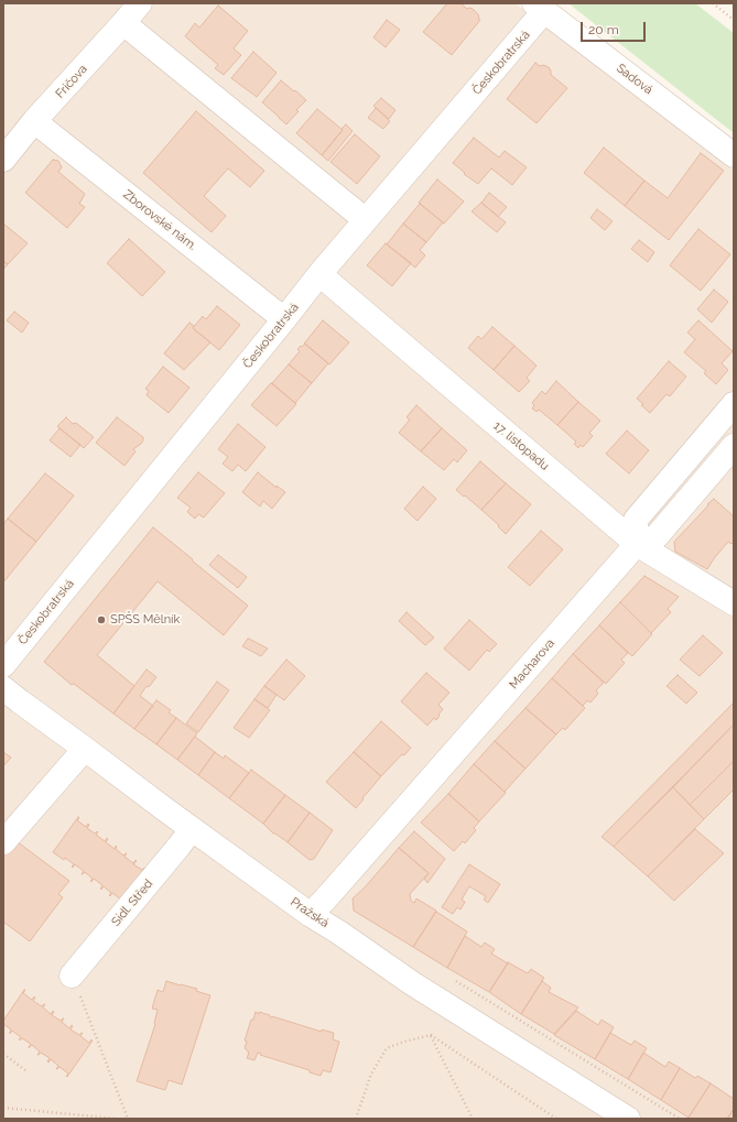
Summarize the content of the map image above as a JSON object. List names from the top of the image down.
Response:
{
  "streets": {
    "street": [
      "Českobratrská",
      "Sadová",
      "Fričova",
      "Zborovské nám.",
      "17. listopadu",
      "Macharova",
      "Sídl. Střed",
      "Pražská"
    ]
  },
  "crossings": [
    ["Českobratrská", "Sadová"],
    ["Českobratrská", "Zborovské nám."],
    ["Českobratrská", "17. listopadu"],
    ["Fričova", "Zborovské nám."],
    ["17. listopadu", "Macharova"],
    ["Macharova", "Pražská"],
    ["Sídl. Střed", "Pražská"]
  ],
  "places": ["SPŠS Mělník"],
  "scale_bar": "20 m"
}
